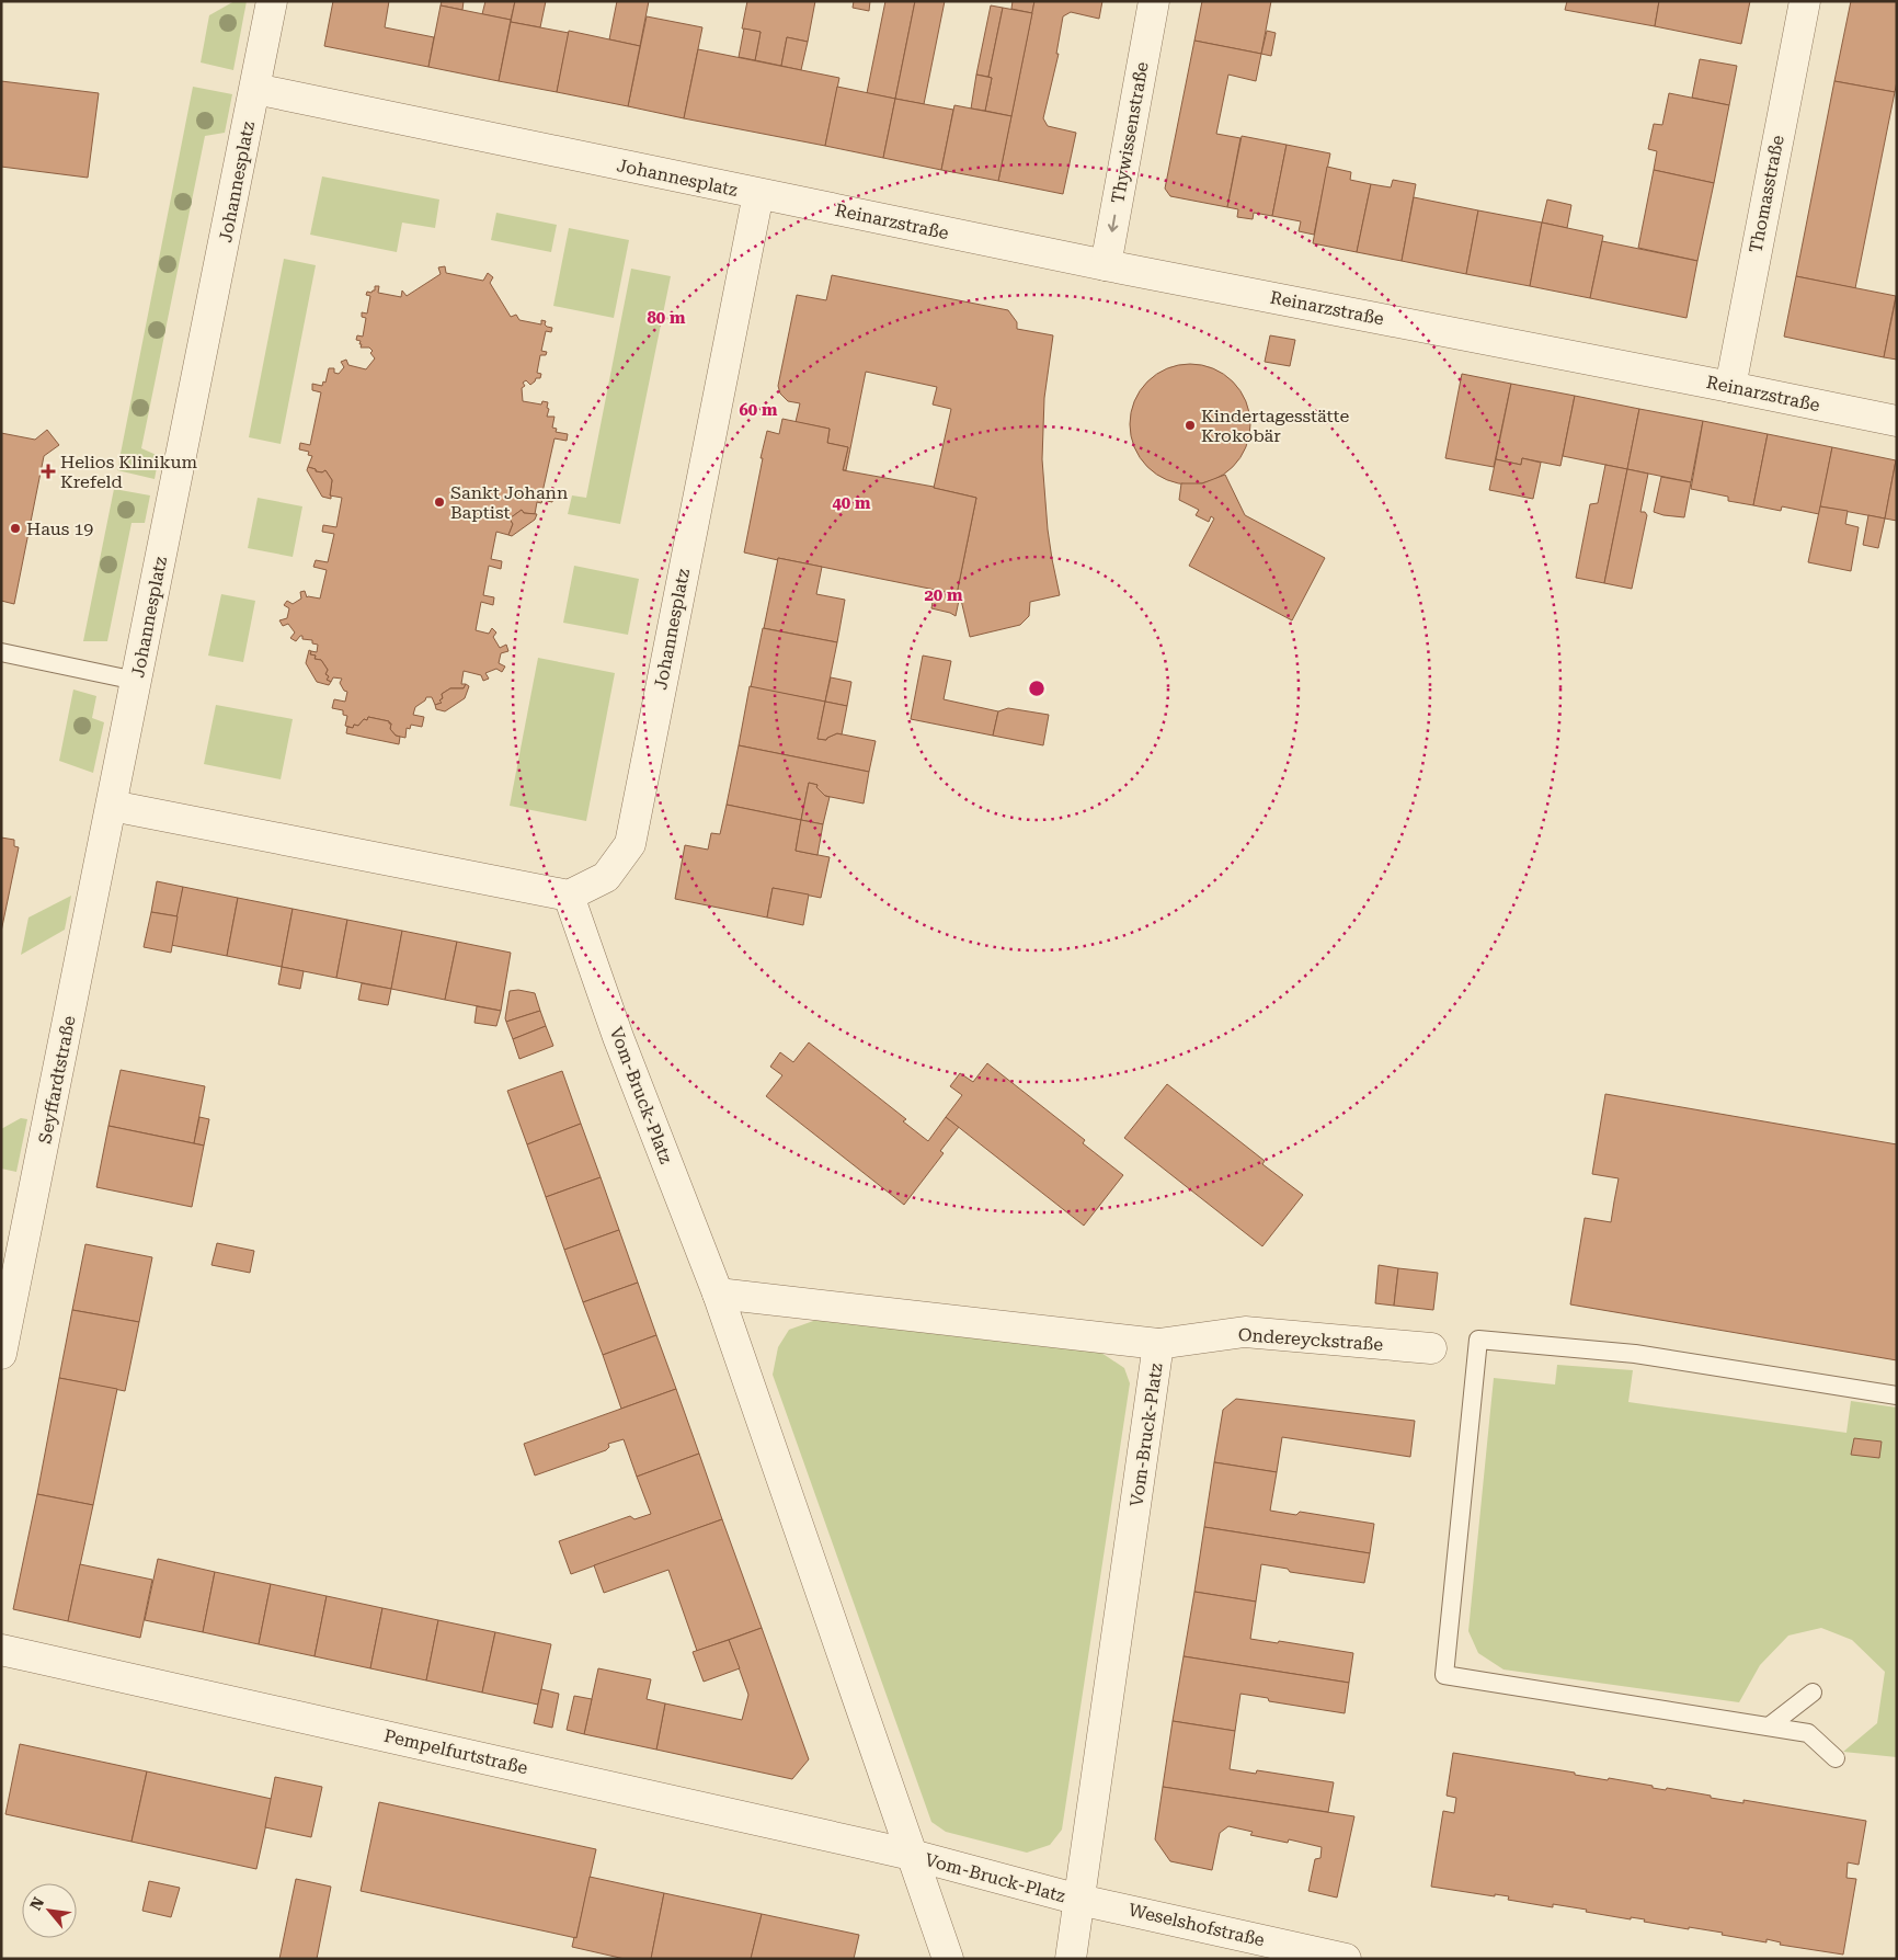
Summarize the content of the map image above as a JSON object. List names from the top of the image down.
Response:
{
  "streets": {
    "street": [
      "Thywissenstraße",
      "Johannesplatz",
      "Thomasstraße",
      "Reinarzstraße",
      "Seyffardtstraße",
      "Vom-Bruck-Platz",
      "Ondereyckstraße",
      "Pempelfurtstraße",
      "Weselshofstraße"
    ]
  },
  "crossings": [
    ["Thywissenstraße", "Reinarzstraße"],
    ["Johannesplatz", "Reinarzstraße"],
    ["Johannesplatz", "Seyffardtstraße"],
    ["Johannesplatz", "Vom-Bruck-Platz"],
    ["Thomasstraße", "Reinarzstraße"],
    ["Vom-Bruck-Platz", "Ondereyckstraße"],
    ["Vom-Bruck-Platz", "Pempelfurtstraße"],
    ["Vom-Bruck-Platz", "Weselshofstraße"]
  ],
  "one_way": ["Thywissenstraße"],
  "places": {
    "other": ["Kindertagesstätte Krokobär", "Sankt Johann Baptist", "Haus 19"],
    "health": ["Helios Klinikum Krefeld"]
  },
  "north": "top left",
  "rings": [
    "80 m",
    "60 m",
    "40 m",
    "20 m"
  ]
}
